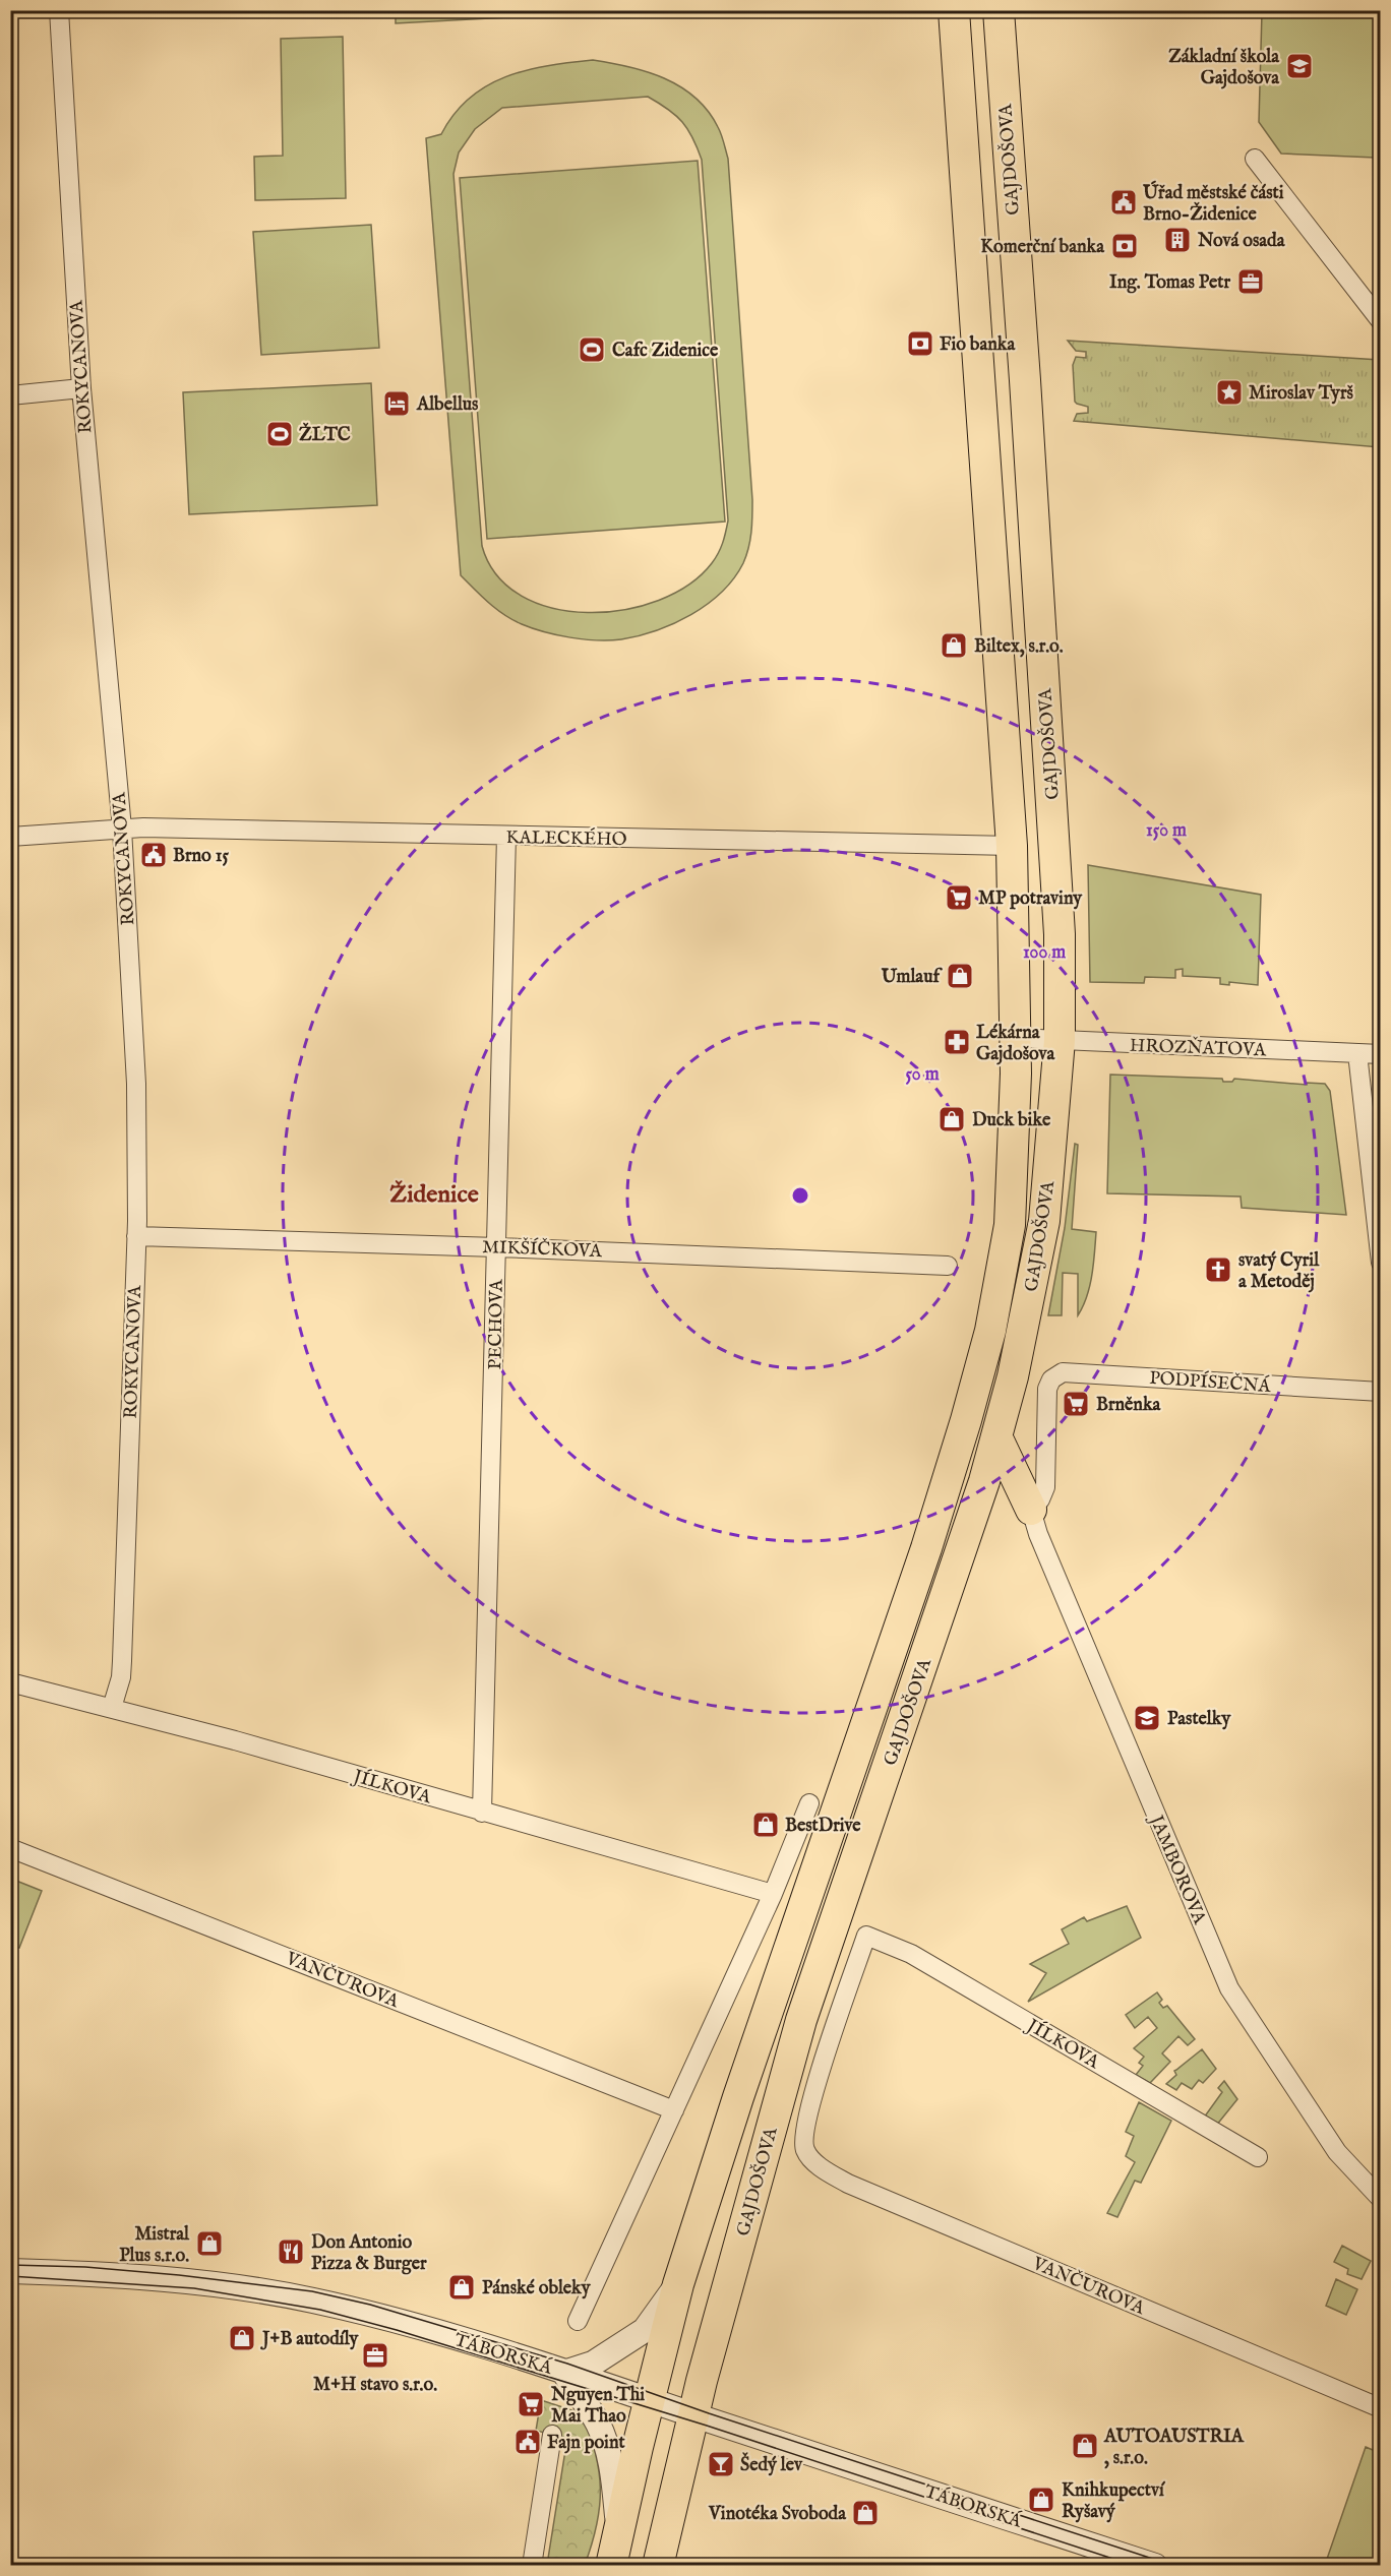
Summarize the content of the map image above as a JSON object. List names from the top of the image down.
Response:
{
  "streets": {
    "main road": ["GAJDOŠOVA"],
    "street": [
      "ROKYCANOVA",
      "KALECKÉHO",
      "HROZŇATOVA",
      "MIKŠÍČKOVA",
      "PECHOVA",
      "PODPÍSEČNÁ",
      "JÍLKOVA",
      "JAMBOROVA",
      "VANČUROVA",
      "TÁBORSKÁ"
    ]
  },
  "crossings": [
    ["GAJDOŠOVA", "KALECKÉHO"],
    ["GAJDOŠOVA", "HROZŇATOVA"],
    ["GAJDOŠOVA", "JÍLKOVA"],
    ["GAJDOŠOVA", "VANČUROVA"],
    ["GAJDOŠOVA", "TÁBORSKÁ"],
    ["ROKYCANOVA", "KALECKÉHO"],
    ["ROKYCANOVA", "MIKŠÍČKOVA"],
    ["ROKYCANOVA", "JÍLKOVA"],
    ["KALECKÉHO", "PECHOVA"],
    ["MIKŠÍČKOVA", "PECHOVA"],
    ["PECHOVA", "JÍLKOVA"],
    ["PODPÍSEČNÁ", "JAMBOROVA"]
  ],
  "districts": ["Židenice"],
  "places": {
    "school or university": ["Základní škola Gajdošova", "Pastelky"],
    "public building": ["Úřad městské části Brno-Židenice", "Brno 15", "Fajn point"],
    "building": ["Nová osada"],
    "bank": ["Komerční banka", "Fio banka"],
    "office": ["Ing. Tomas Petr", "M+H stavo s.r.o."],
    "sports": ["Cafc Zidenice", "ŽLTC"],
    "place": ["Miroslav Tyrš"],
    "hotel": ["Albellus"],
    "shop": [
      "Biltex, s.r.o.",
      "Umlauf",
      "Duck bike",
      "BestDrive",
      "Mistral Plus s.r.o.",
      "Pánské obleky",
      "J+B autodíly",
      "AUTOAUSTRIA , s.r.o.",
      "Knihkupectví Ryšavý",
      "Vinotéka Svoboda"
    ],
    "supermarket": ["MP potraviny", "Brněnka", "Nguyen Thi Mai Thao"],
    "pharmacy": ["Lékárna Gajdošova"],
    "church": ["svatý Cyril a Metoděj"],
    "restaurant": ["Don Antonio Pizza & Burger"],
    "bar": ["Šedý lev"]
  },
  "rings": ["150 m", "100 m", "50 m"]
}
